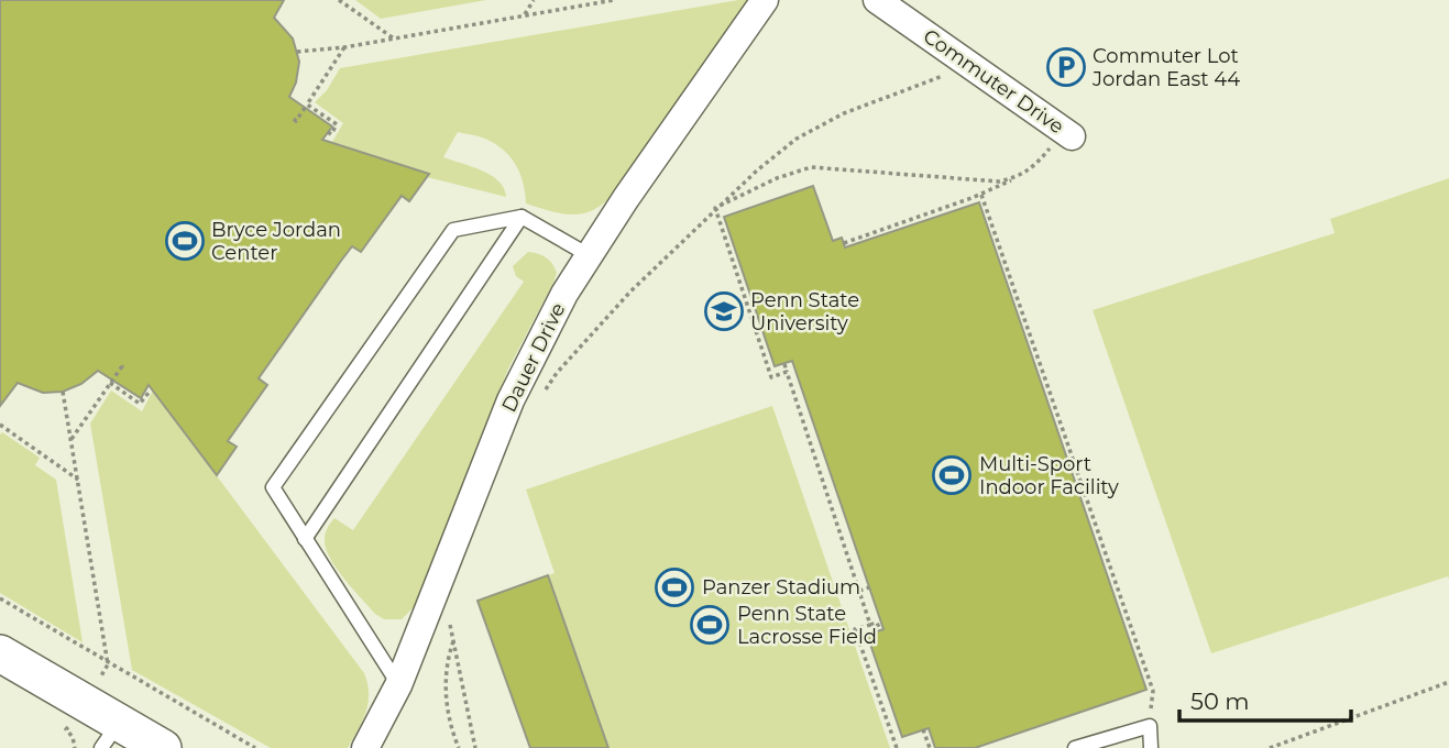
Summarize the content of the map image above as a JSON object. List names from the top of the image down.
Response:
{
  "streets": {
    "street": ["Commuter Drive", "Dauer Drive"]
  },
  "places": {
    "parking": ["Commuter Lot Jordan East 44"],
    "sports": [
      "Bryce Jordan Center",
      "Multi-Sport Indoor Facility",
      "Panzer Stadium",
      "Penn State Lacrosse Field"
    ],
    "school or university": ["Penn State University"]
  },
  "scale_bar": "50 m"
}
